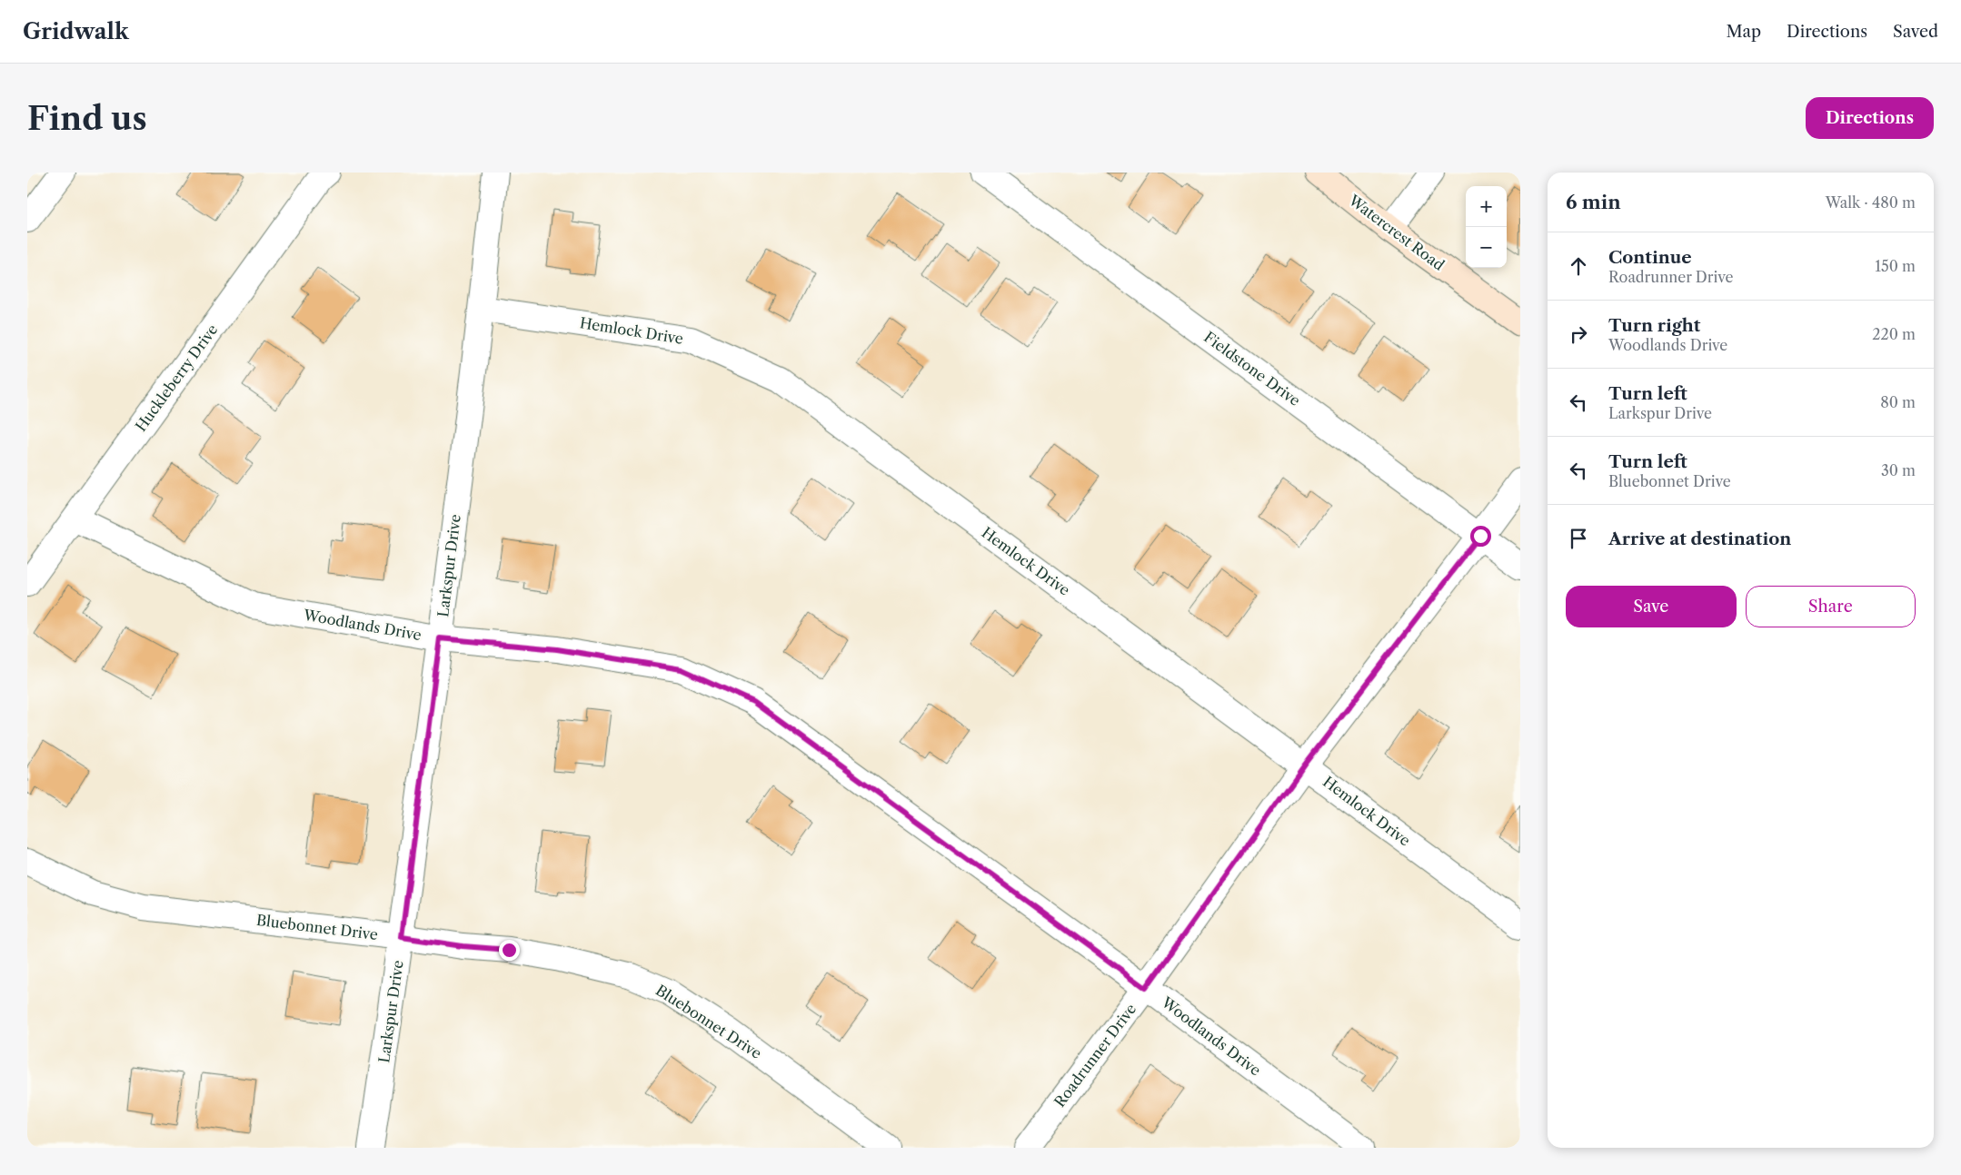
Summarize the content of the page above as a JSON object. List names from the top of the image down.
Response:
{
  "streets": {
    "street": [
      "Watercrest Road",
      "Hemlock Drive",
      "Fieldstone Drive",
      "Huckleberry Drive",
      "Larkspur Drive",
      "Woodlands Drive",
      "Bluebonnet Drive",
      "Roadrunner Drive"
    ]
  },
  "crossings": [
    ["Hemlock Drive", "Larkspur Drive"],
    ["Hemlock Drive", "Roadrunner Drive"],
    ["Fieldstone Drive", "Roadrunner Drive"],
    ["Huckleberry Drive", "Woodlands Drive"],
    ["Larkspur Drive", "Woodlands Drive"],
    ["Larkspur Drive", "Bluebonnet Drive"],
    ["Woodlands Drive", "Roadrunner Drive"]
  ],
  "page": {
    "header": "Gridwalk",
    "nav": ["Map", "Directions", "Saved"],
    "buttons": [
      "Directions",
      ["Save", "Share"]
    ],
    "title": "Find us",
    "heading": ["6 min", "Walk · 480 m"],
    "map_buttons": ["+", "−"],
    "list": [
      ["Continue", "Roadrunner Drive", "150 m"],
      ["Turn right", "Woodlands Drive", "220 m"],
      ["Turn left", "Larkspur Drive", "80 m"],
      ["Turn left", "Bluebonnet Drive", "30 m"],
      "Arrive at destination"
    ]
  }
}
